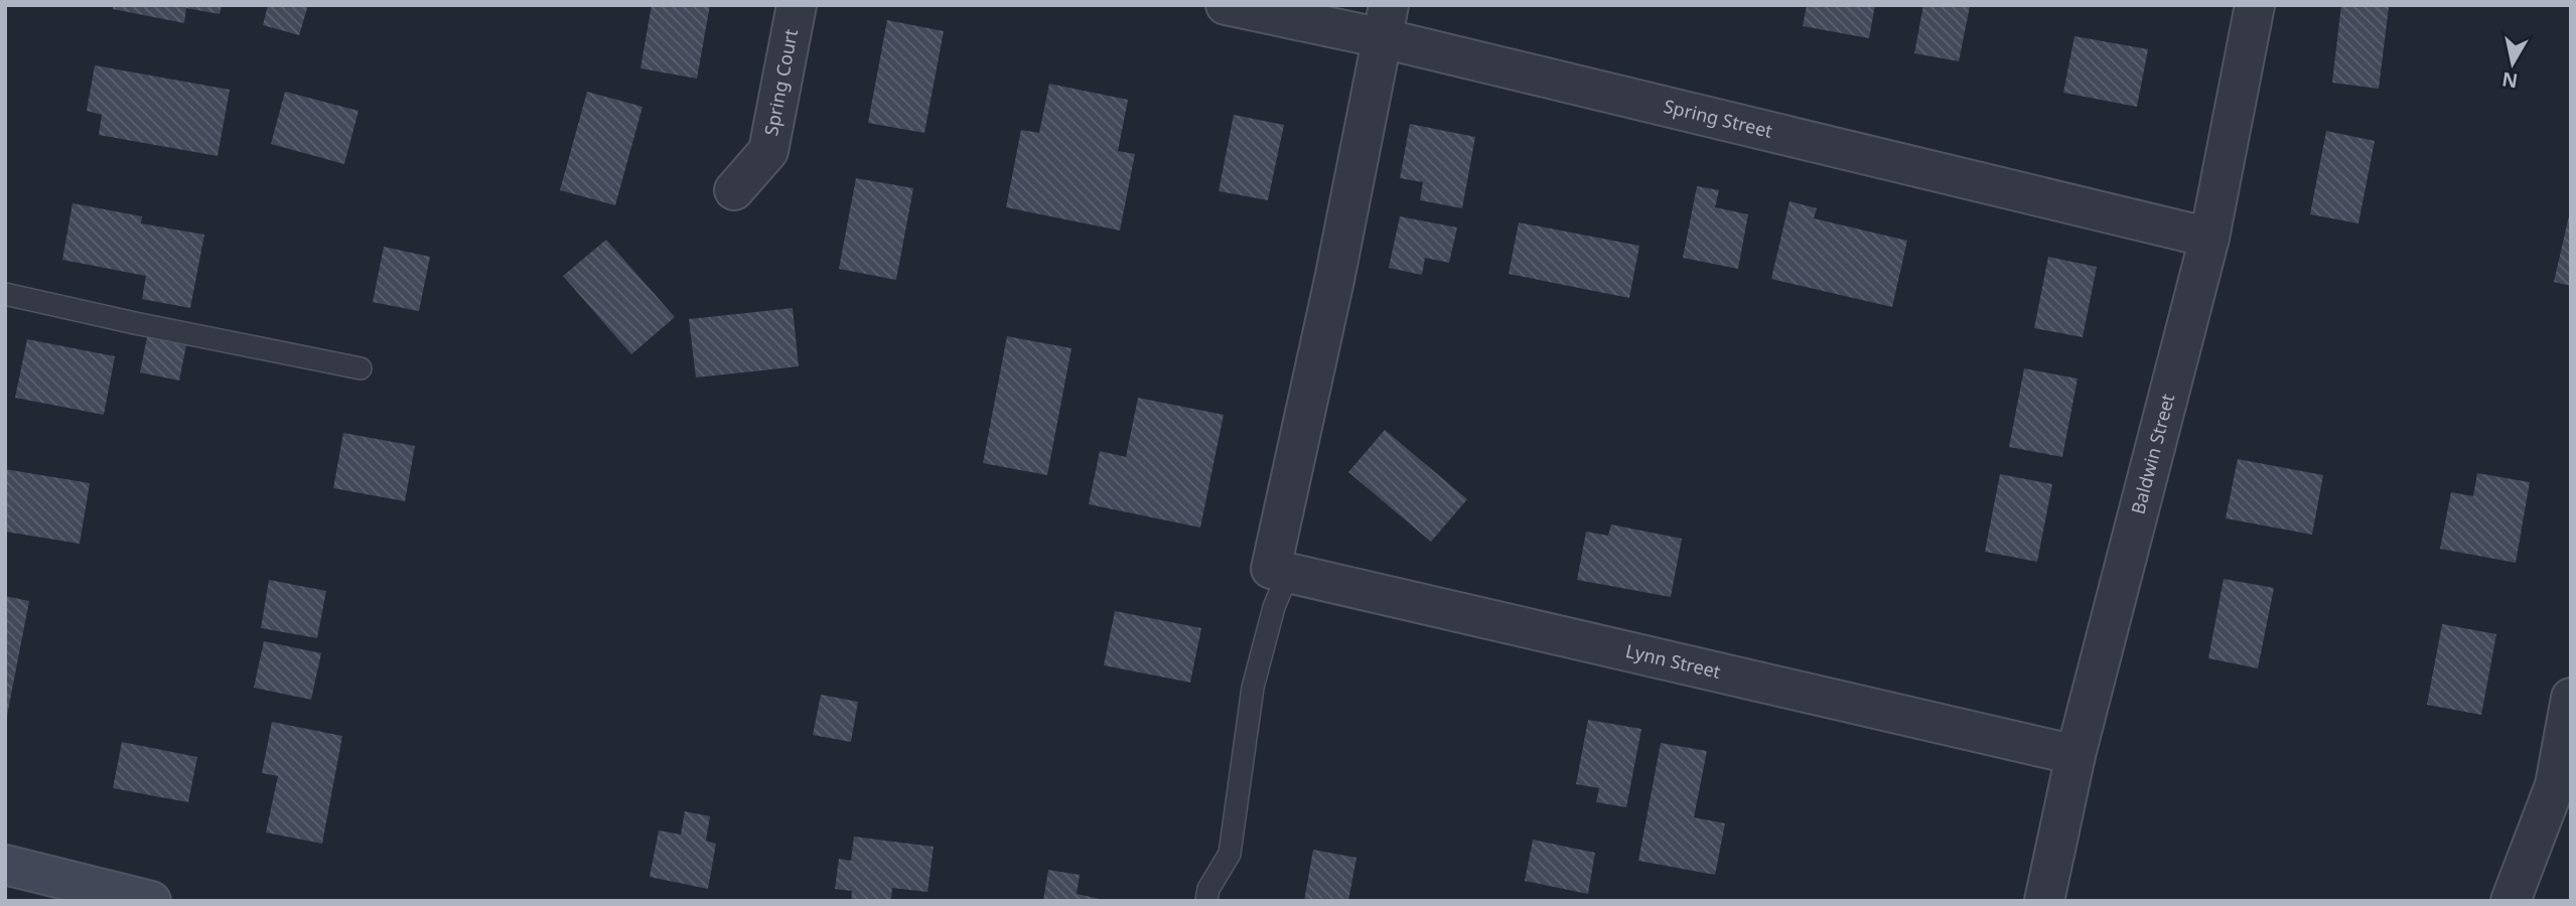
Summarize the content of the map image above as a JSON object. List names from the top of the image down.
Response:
{
  "streets": {
    "street": [
      "Spring Court",
      "Spring Street",
      "Baldwin Street",
      "Lynn Street"
    ]
  },
  "crossings": [
    ["Spring Street", "Baldwin Street"],
    ["Baldwin Street", "Lynn Street"]
  ],
  "north": "bottom"
}
